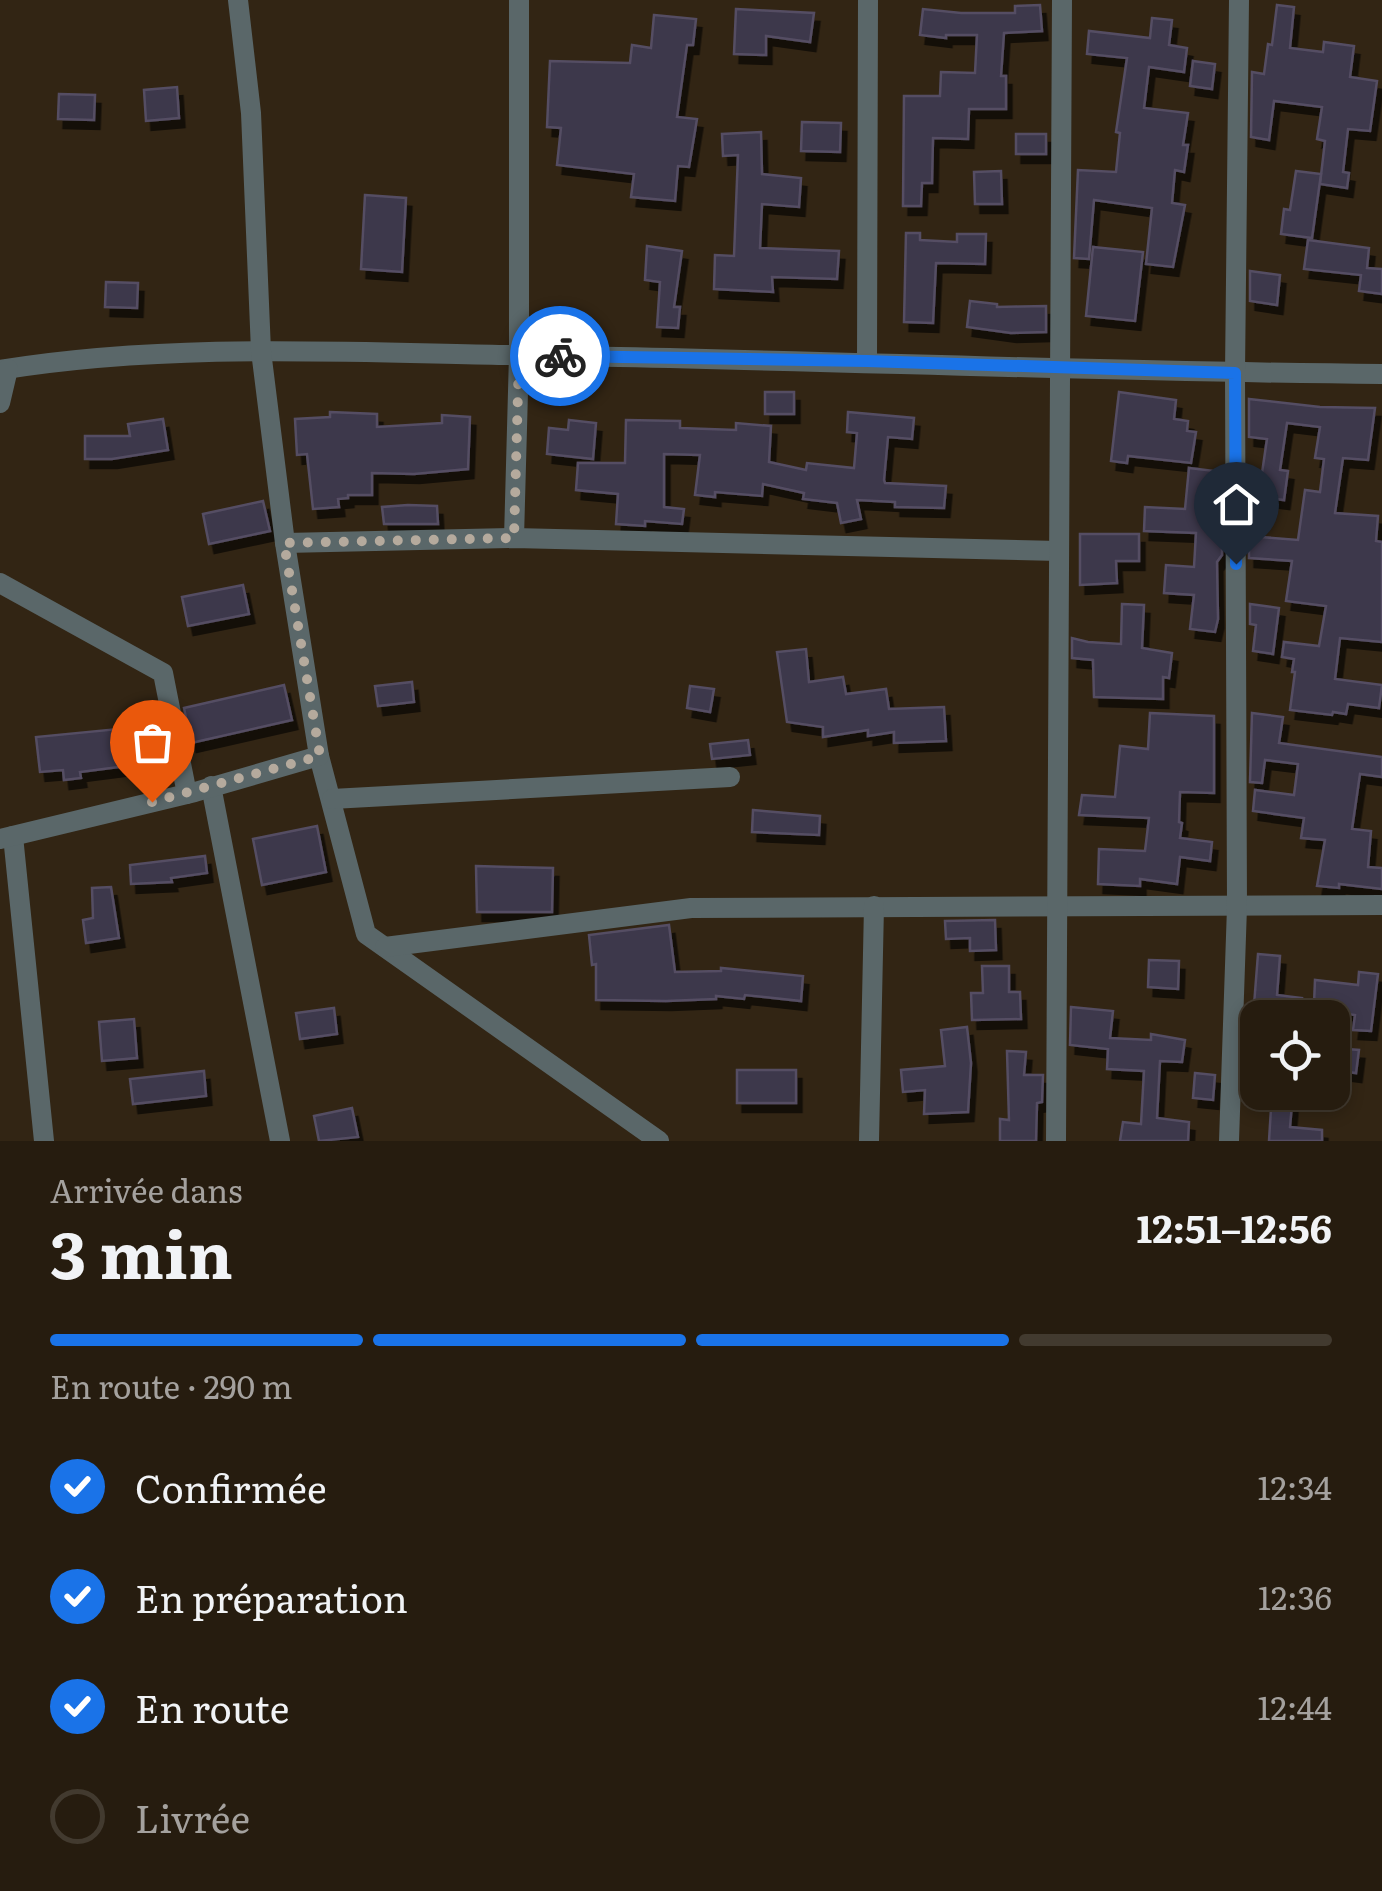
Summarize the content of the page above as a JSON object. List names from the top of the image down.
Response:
{
  "page": {
    "heading": ["3 min", "Arrivée dans", "12:51–12:56"],
    "bar": "En route · 290 m",
    "list": [
      ["Confirmée", "12:34"],
      ["En préparation", "12:36"],
      ["En route", "12:44"],
      "Livrée"
    ]
  }
}
